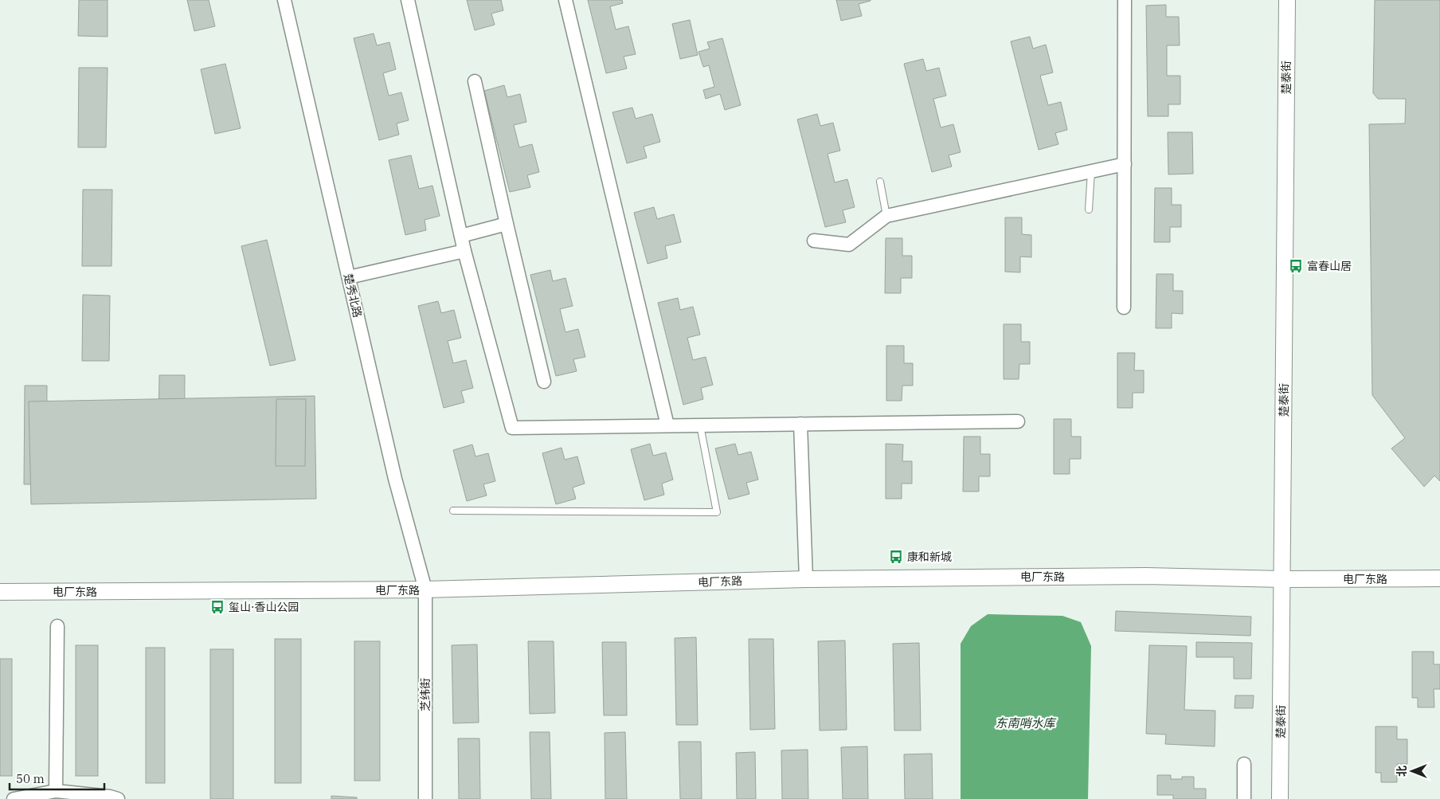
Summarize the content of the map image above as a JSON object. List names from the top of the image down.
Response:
{
  "streets": {
    "street": [
      "楚泰街",
      "楚秀北路",
      "电厂东路",
      "芝纬街"
    ]
  },
  "crossings": [
    ["楚泰街", "电厂东路"],
    ["楚秀北路", "电厂东路"],
    ["楚秀北路", "芝纬街"],
    ["电厂东路", "芝纬街"]
  ],
  "water": ["东南哨水库"],
  "places": {
    "bus stop": ["富春山居", "康和新城", "玺山·香山公园"]
  },
  "scale_bar": "50 m",
  "north": "left"
}
